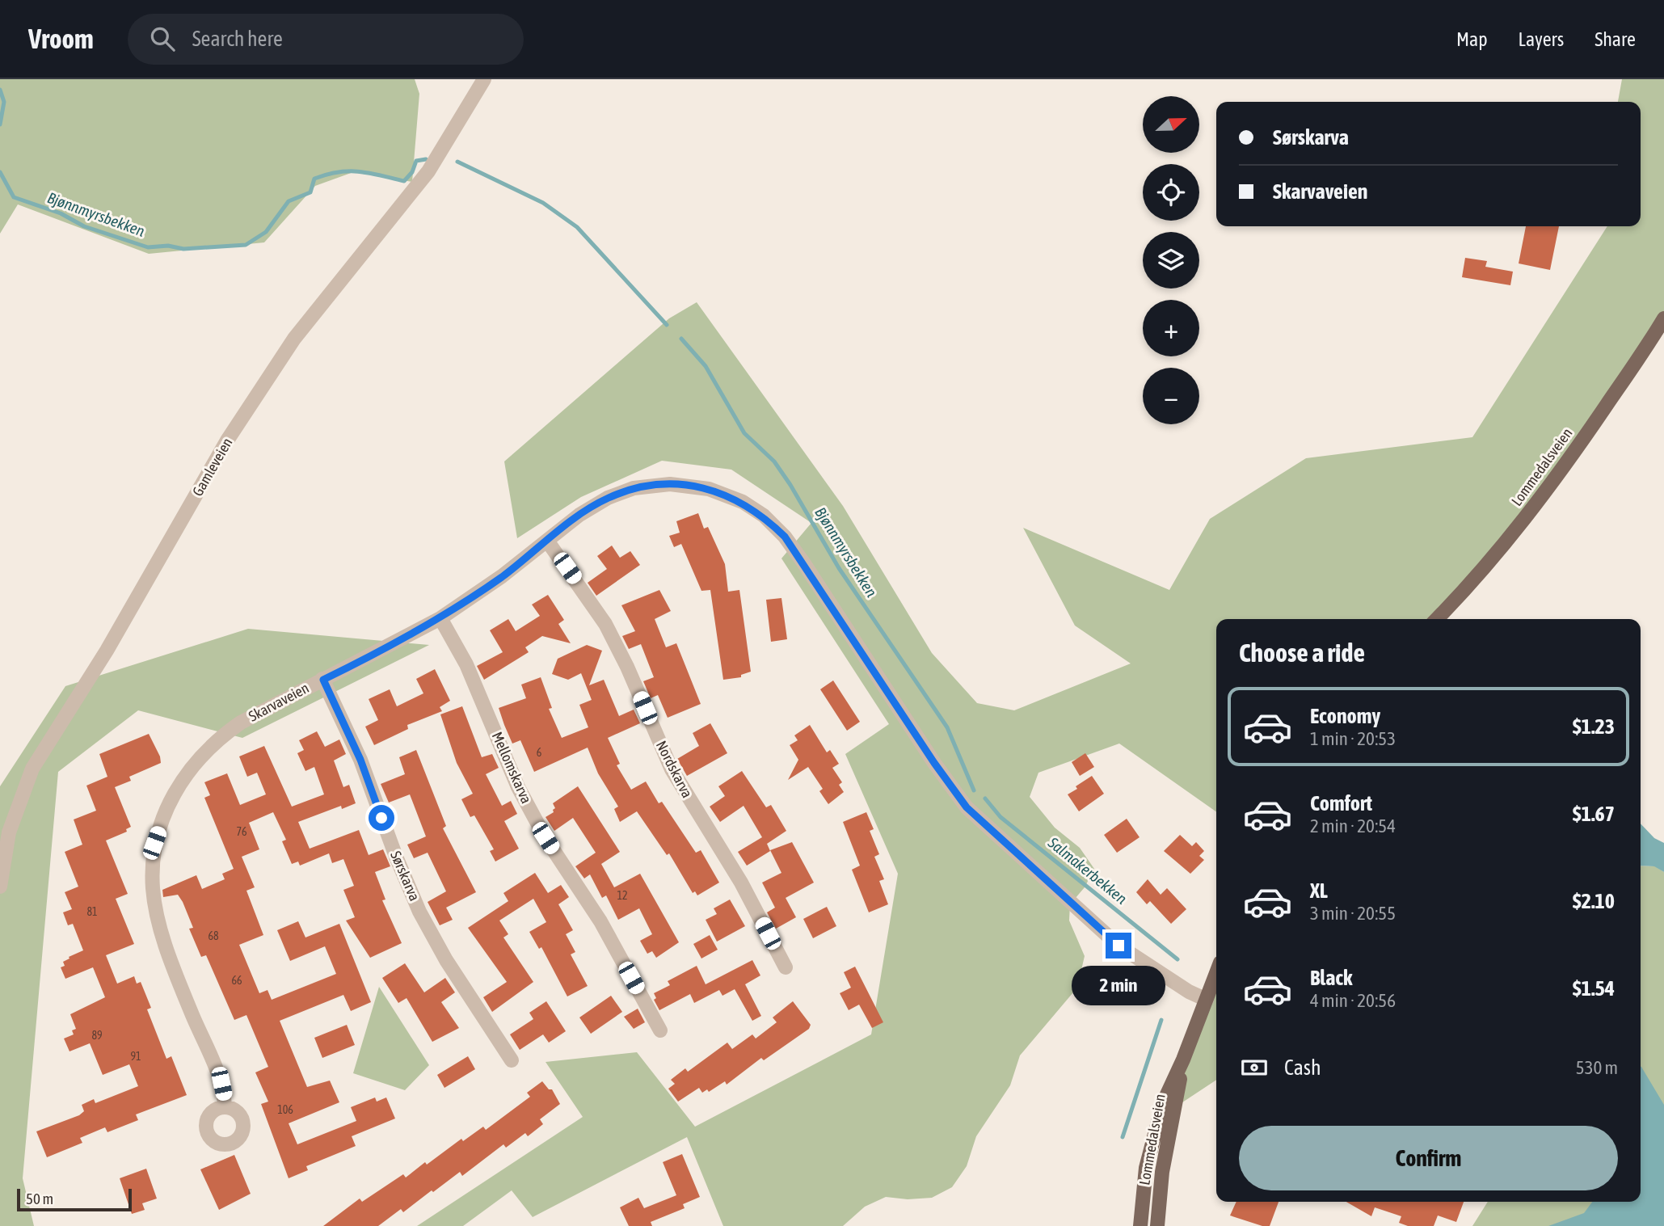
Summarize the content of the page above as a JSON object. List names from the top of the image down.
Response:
{
  "streets": {
    "main road": ["Lommedalsveien"],
    "street": [
      "Gamleveien",
      "Skarvaveien",
      "Mellomskarva",
      "Nordskarva",
      "Sørskarva"
    ]
  },
  "crossings": [
    ["Lommedalsveien", "Skarvaveien"],
    ["Skarvaveien", "Mellomskarva"],
    ["Skarvaveien", "Nordskarva"],
    ["Skarvaveien", "Sørskarva"]
  ],
  "water": ["Bjønnmyrsbekken", "Salmakerbekken"],
  "house_numbers": [
    "6",
    "76",
    "12",
    "81",
    "68",
    "66",
    "89",
    "91",
    "106"
  ],
  "scale_bar": "50 m",
  "north": "right",
  "page": {
    "header": "Vroom",
    "search": "Search here",
    "nav": ["Map", "Layers", "Share"],
    "map_buttons": ["+", "−"],
    "banner": ["Sørskarva", "Skarvaveien"],
    "heading": "Choose a ride",
    "list": [
      {
        "name": "Economy",
        "note": "1 min · 20:53",
        "value": "$1.23"
      },
      {
        "name": "Comfort",
        "note": "2 min · 20:54",
        "value": "$1.67"
      },
      {
        "name": "XL",
        "note": "3 min · 20:55",
        "value": "$2.10"
      },
      {
        "name": "Black",
        "note": "4 min · 20:56",
        "value": "$1.54"
      }
    ],
    "bubble": "2 min",
    "pay": ["Cash", "530 m"],
    "buttons": "Confirm",
    "scale": "50 m"
  }
}
